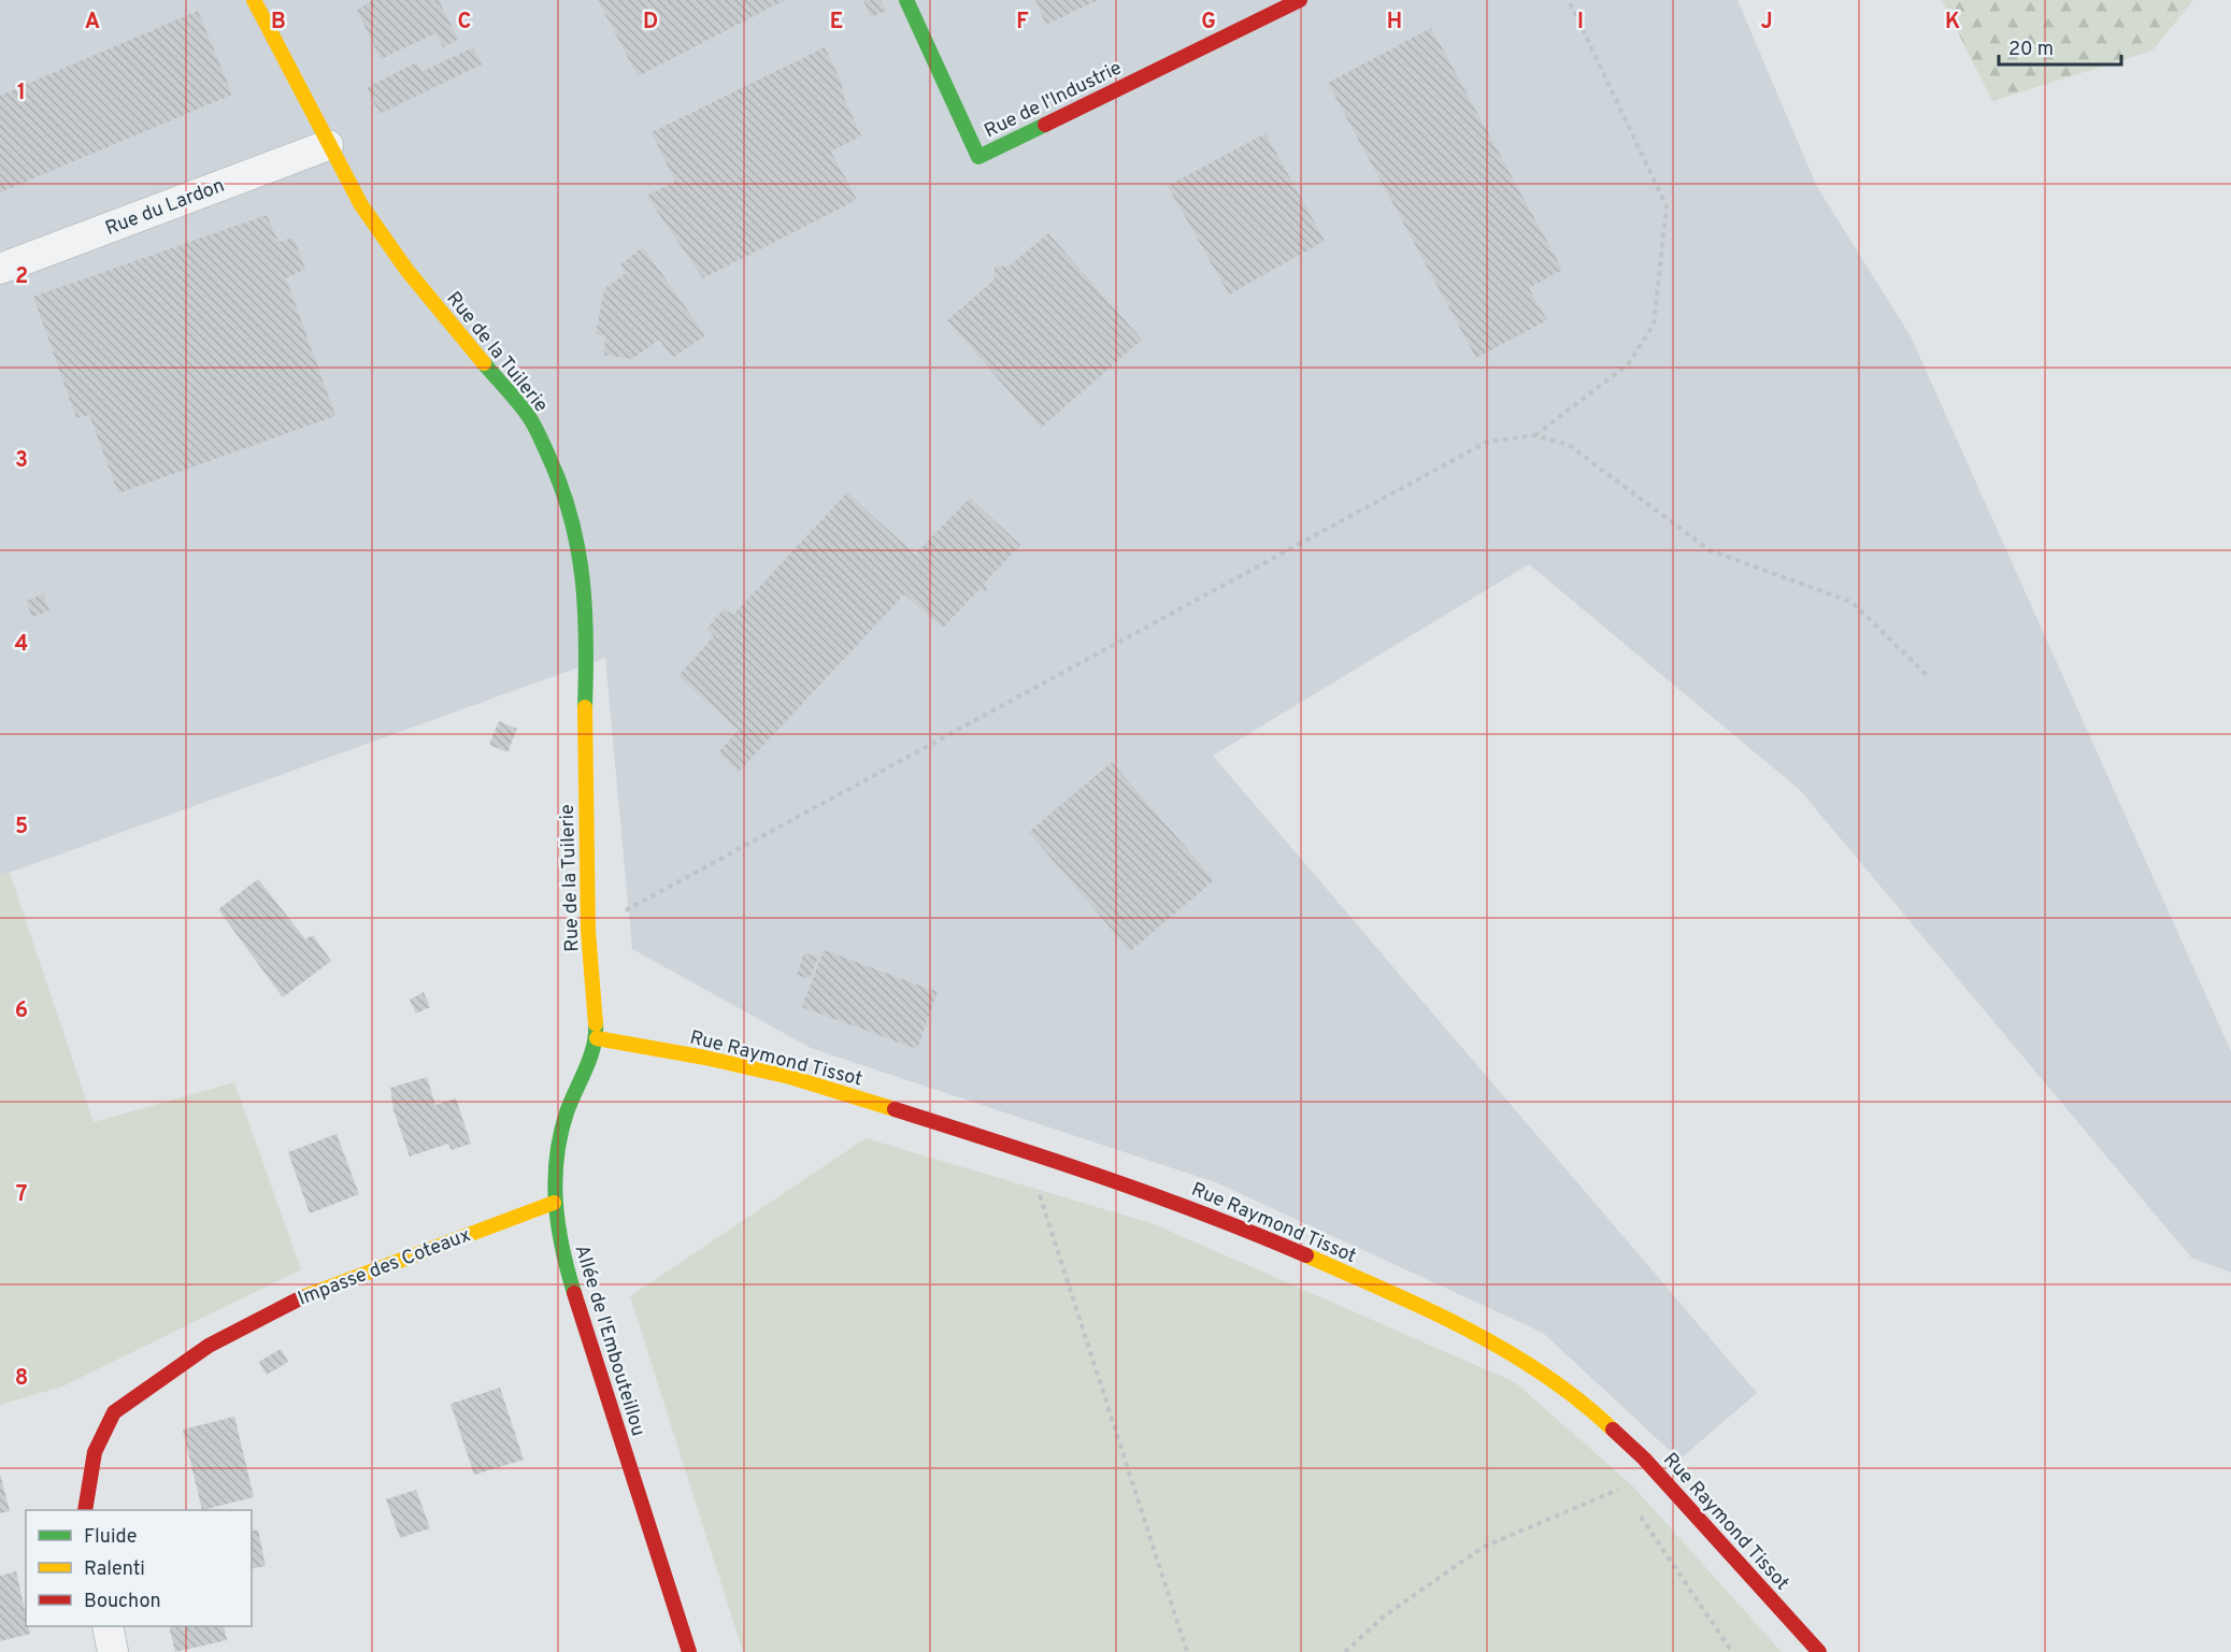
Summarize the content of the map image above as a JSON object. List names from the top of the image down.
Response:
{
  "streets": {
    "street": [
      "Rue de l'Industrie",
      "Rue du Lardon",
      "Rue de la Tuilerie",
      "Rue Raymond Tissot",
      "Impasse des Coteaux",
      "Allée de l'Embouteillou"
    ]
  },
  "crossings": [
    ["Rue du Lardon", "Rue de la Tuilerie"],
    ["Rue de la Tuilerie", "Rue Raymond Tissot"],
    ["Rue de la Tuilerie", "Allée de l'Embouteillou"],
    ["Rue Raymond Tissot", "Allée de l'Embouteillou"],
    ["Impasse des Coteaux", "Allée de l'Embouteillou"]
  ],
  "legend": ["Fluide", "Ralenti", "Bouchon"],
  "scale_bar": "20 m",
  "grid": {
    "columns": [
      "A",
      "B",
      "C",
      "D",
      "E",
      "F",
      "G",
      "H",
      "I",
      "J",
      "K"
    ],
    "rows": [
      "1",
      "2",
      "3",
      "4",
      "5",
      "6",
      "7",
      "8"
    ]
  }
}
